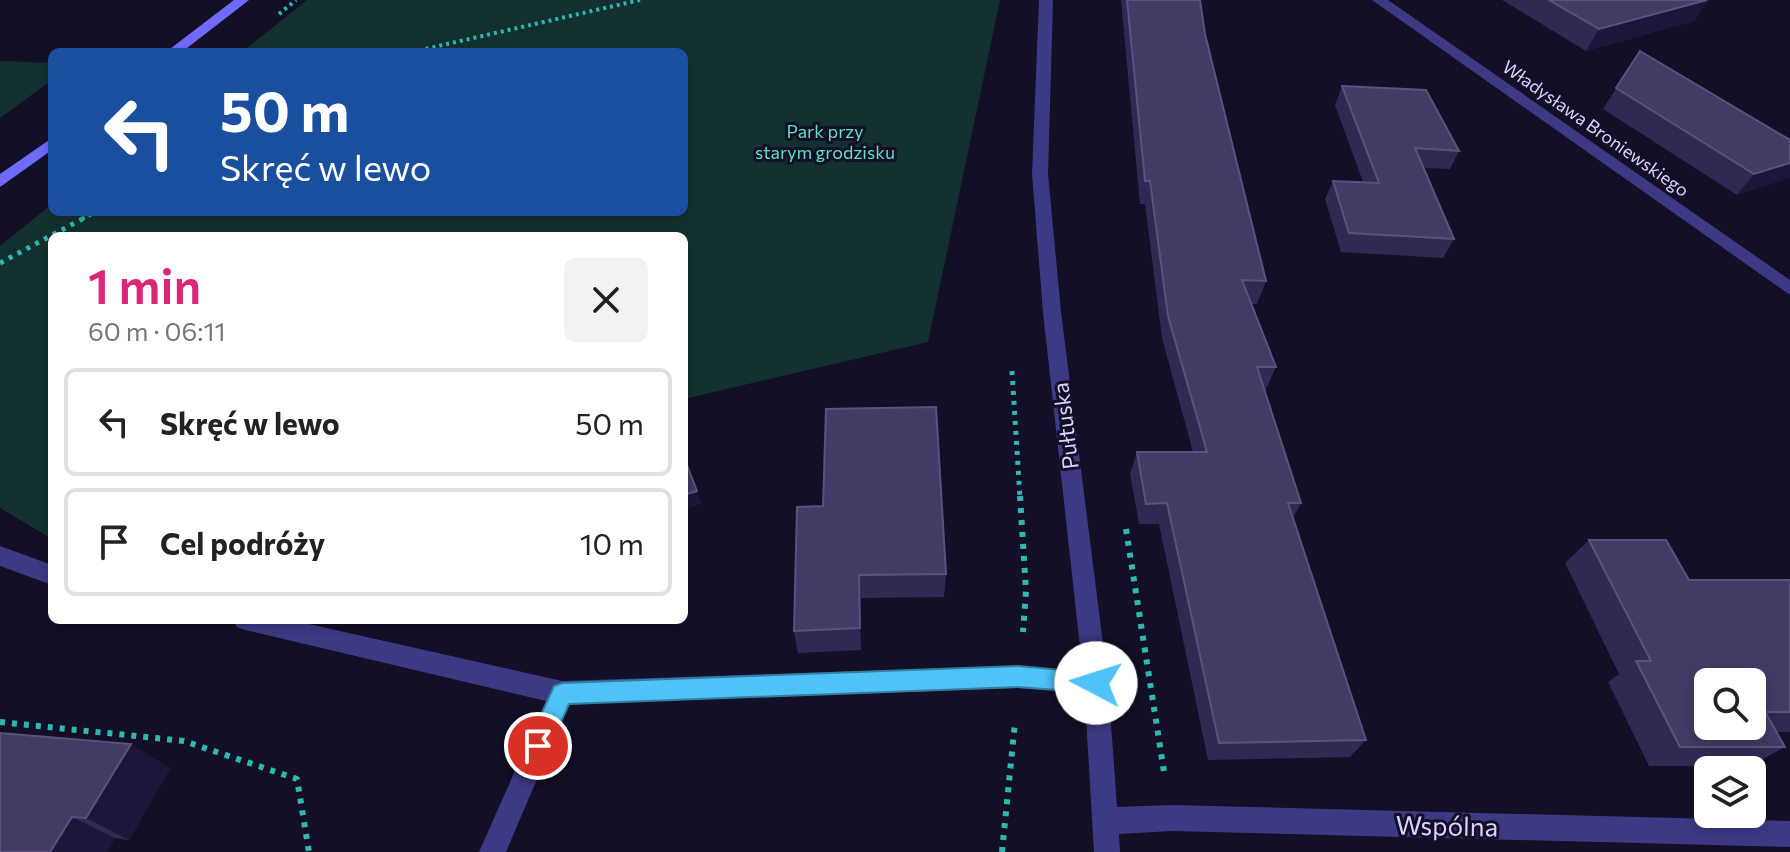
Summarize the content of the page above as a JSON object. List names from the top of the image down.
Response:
{
  "streets": {
    "street": ["Władysława Broniewskiego", "Pułtuska", "Wspólna"]
  },
  "crossings": [
    ["Pułtuska", "Wspólna"]
  ],
  "parks": ["Park przy starym grodzisku"],
  "page": {
    "turn": ["50 m", "Skręć w lewo"],
    "heading": ["1 min", "60 m · 06:11"],
    "list": [
      {
        "name": "Skręć w lewo",
        "value": "50 m"
      },
      {
        "name": "Cel podróży",
        "value": "10 m"
      }
    ]
  }
}
